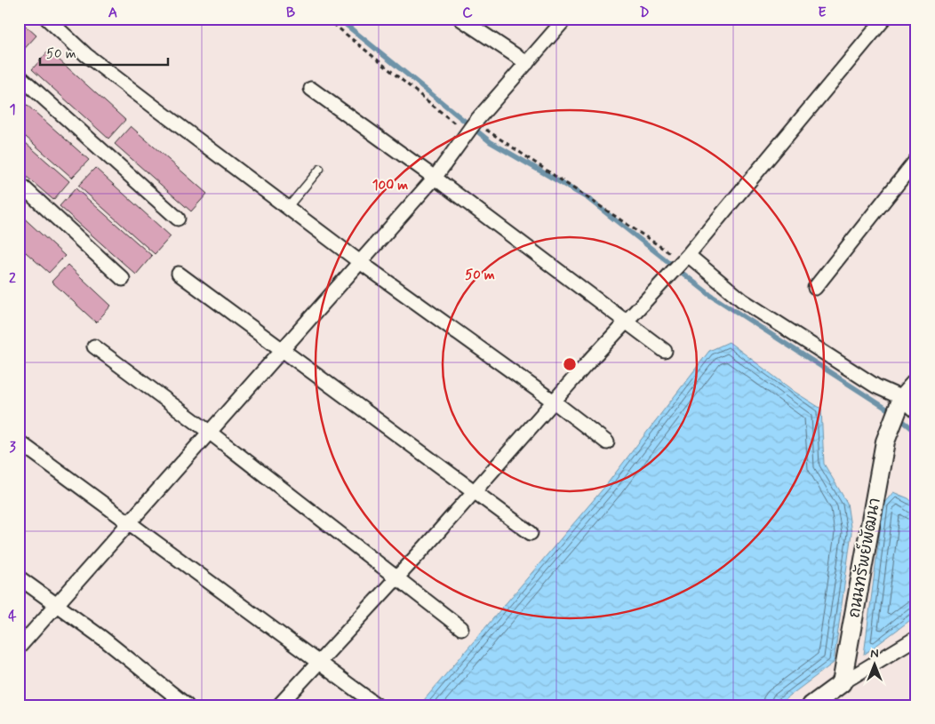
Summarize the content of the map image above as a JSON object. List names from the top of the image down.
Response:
{
  "streets": {
    "street": ["ถนนทรัพย์พัฒนา"]
  },
  "scale_bar": "50 m",
  "north": "top",
  "grid": {
    "columns": [
      "A",
      "B",
      "C",
      "D",
      "E"
    ],
    "rows": [
      "1",
      "2",
      "3",
      "4"
    ]
  },
  "rings": ["100 m", "50 m"]
}
